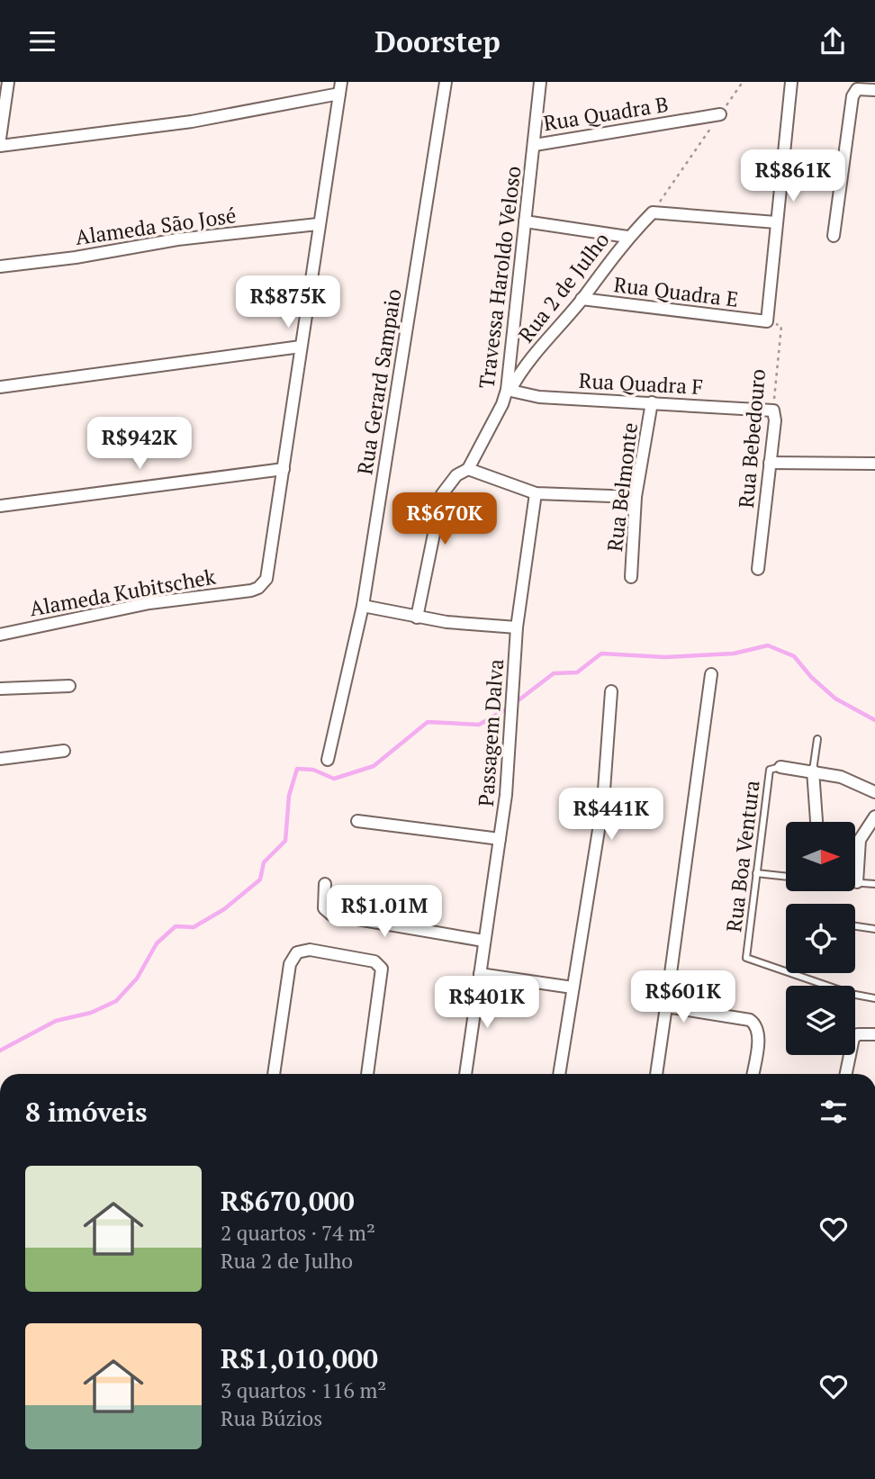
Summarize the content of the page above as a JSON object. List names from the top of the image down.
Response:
{
  "streets": {
    "street": [
      "Rua Quadra B",
      "Alameda São José",
      "Travessa Haroldo Veloso",
      "Rua 2 de Julho",
      "Rua Quadra E",
      "Rua Gerard Sampaio",
      "Rua Quadra F",
      "Rua Bebedouro",
      "Rua Belmonte",
      "Alameda Kubitschek",
      "Passagem Dalva"
    ],
    "lane": ["Rua Boa Ventura"]
  },
  "crossings": [
    ["Rua Quadra B", "Travessa Haroldo Veloso"],
    ["Travessa Haroldo Veloso", "Rua 2 de Julho"],
    ["Travessa Haroldo Veloso", "Rua Quadra F"],
    ["Rua 2 de Julho", "Rua Quadra E"],
    ["Rua 2 de Julho", "Rua Quadra F"],
    ["Rua Quadra E", "Rua Bebedouro"],
    ["Rua Quadra F", "Rua Bebedouro"],
    ["Rua Quadra F", "Rua Belmonte"]
  ],
  "north": "right",
  "page": {
    "header": "Doorstep",
    "price": [
      "R$861K",
      "R$875K",
      "R$942K",
      "R$670K",
      "R$441K",
      "R$1.01M",
      "R$601K",
      "R$401K"
    ],
    "heading": "8 imóveis",
    "list": [
      {
        "name": "R$670,000",
        "note": "2 quartos · 74 m² · Rua 2 de Julho"
      },
      {
        "name": "R$1,010,000",
        "note": "3 quartos · 116 m² · Rua Búzios"
      }
    ]
  }
}
